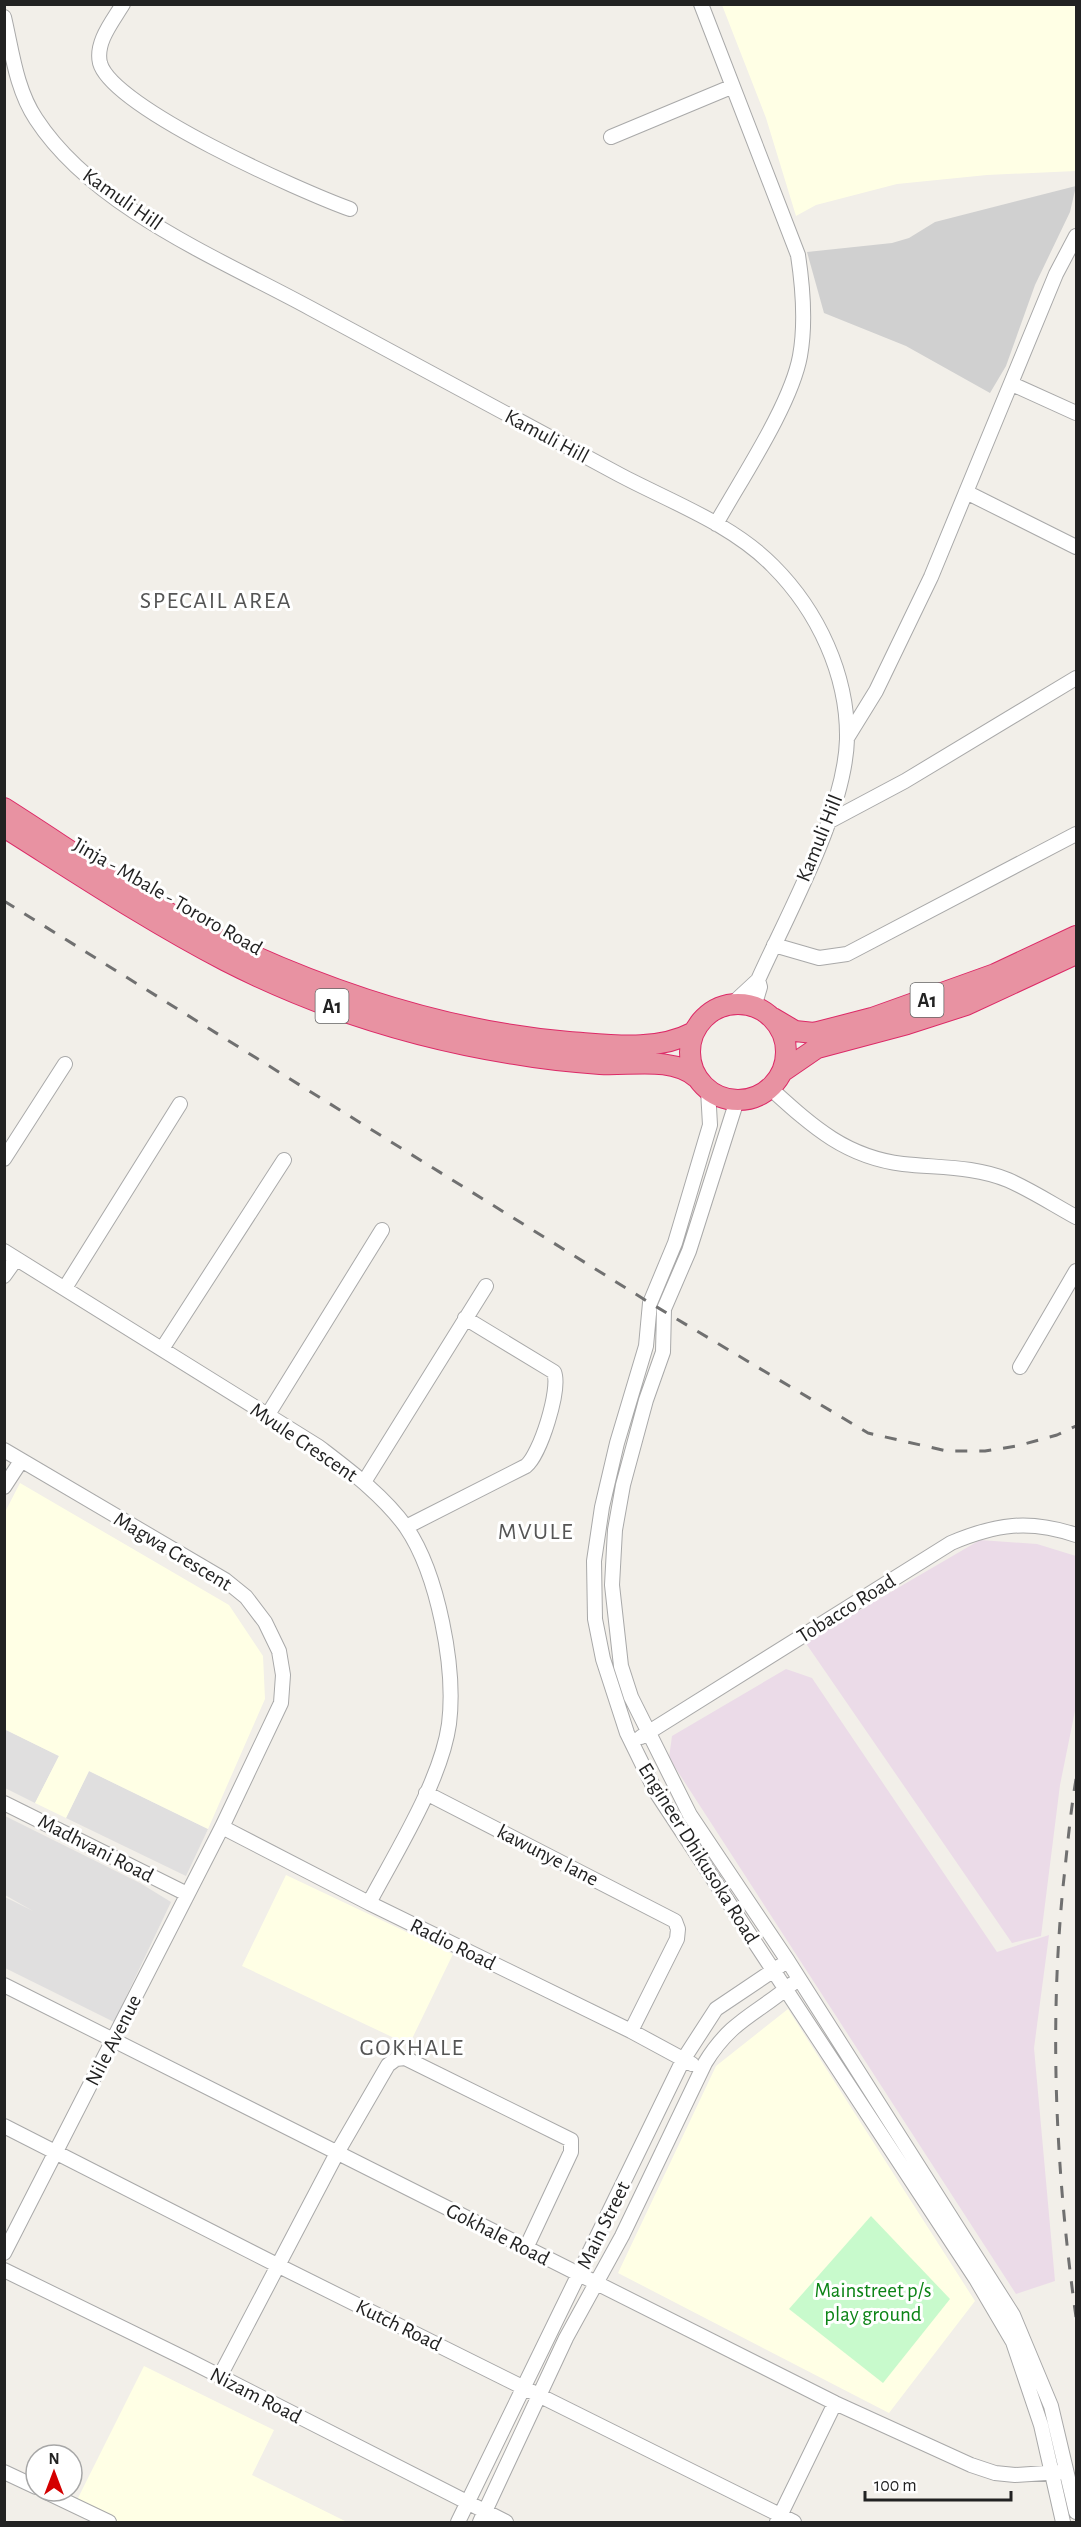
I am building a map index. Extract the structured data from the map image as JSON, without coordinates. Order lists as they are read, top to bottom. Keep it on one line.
{"streets":{"highway":["Jinja - Mbale - Tororo Road","A1"],"street":["Kamuli Hill","Mvule Crescent","Magwa Crescent","Tobacco Road","Madhvani Road","Engineer Dhikusoka Road","kawunye lane","Radio Road","Nile Avenue","Main Street","Gokhale Road","Kutch Road","Nizam Road"]},"crossings":[["Kamuli Hill","Jinja - Mbale - Tororo Road"],["Kamuli Hill","A1"],["Kamuli Hill","Engineer Dhikusoka Road"],["Jinja - Mbale - Tororo Road","A1"],["Jinja - Mbale - Tororo Road","Engineer Dhikusoka Road"],["A1","Engineer Dhikusoka Road"],["Mvule Crescent","kawunye lane"],["Mvule Crescent","Radio Road"],["Magwa Crescent","Radio Road"],["Magwa Crescent","Nile Avenue"],["Tobacco Road","Engineer Dhikusoka Road"],["Madhvani Road","Nile Avenue"],["Engineer Dhikusoka Road","Main Street"],["Engineer Dhikusoka Road","Gokhale Road"],["kawunye lane","Radio Road"],["Radio Road","Nile Avenue"],["Radio Road","Main Street"],["Nile Avenue","Gokhale Road"],["Nile Avenue","Kutch Road"],["Main Street","Gokhale Road"],["Main Street","Kutch Road"],["Main Street","Nizam Road"]],"districts":["SPECAIL AREA","MVULE","GOKHALE"],"parks":["Mainstreet p/s play ground"],"scale_bar":"100 m","north":"top"}
